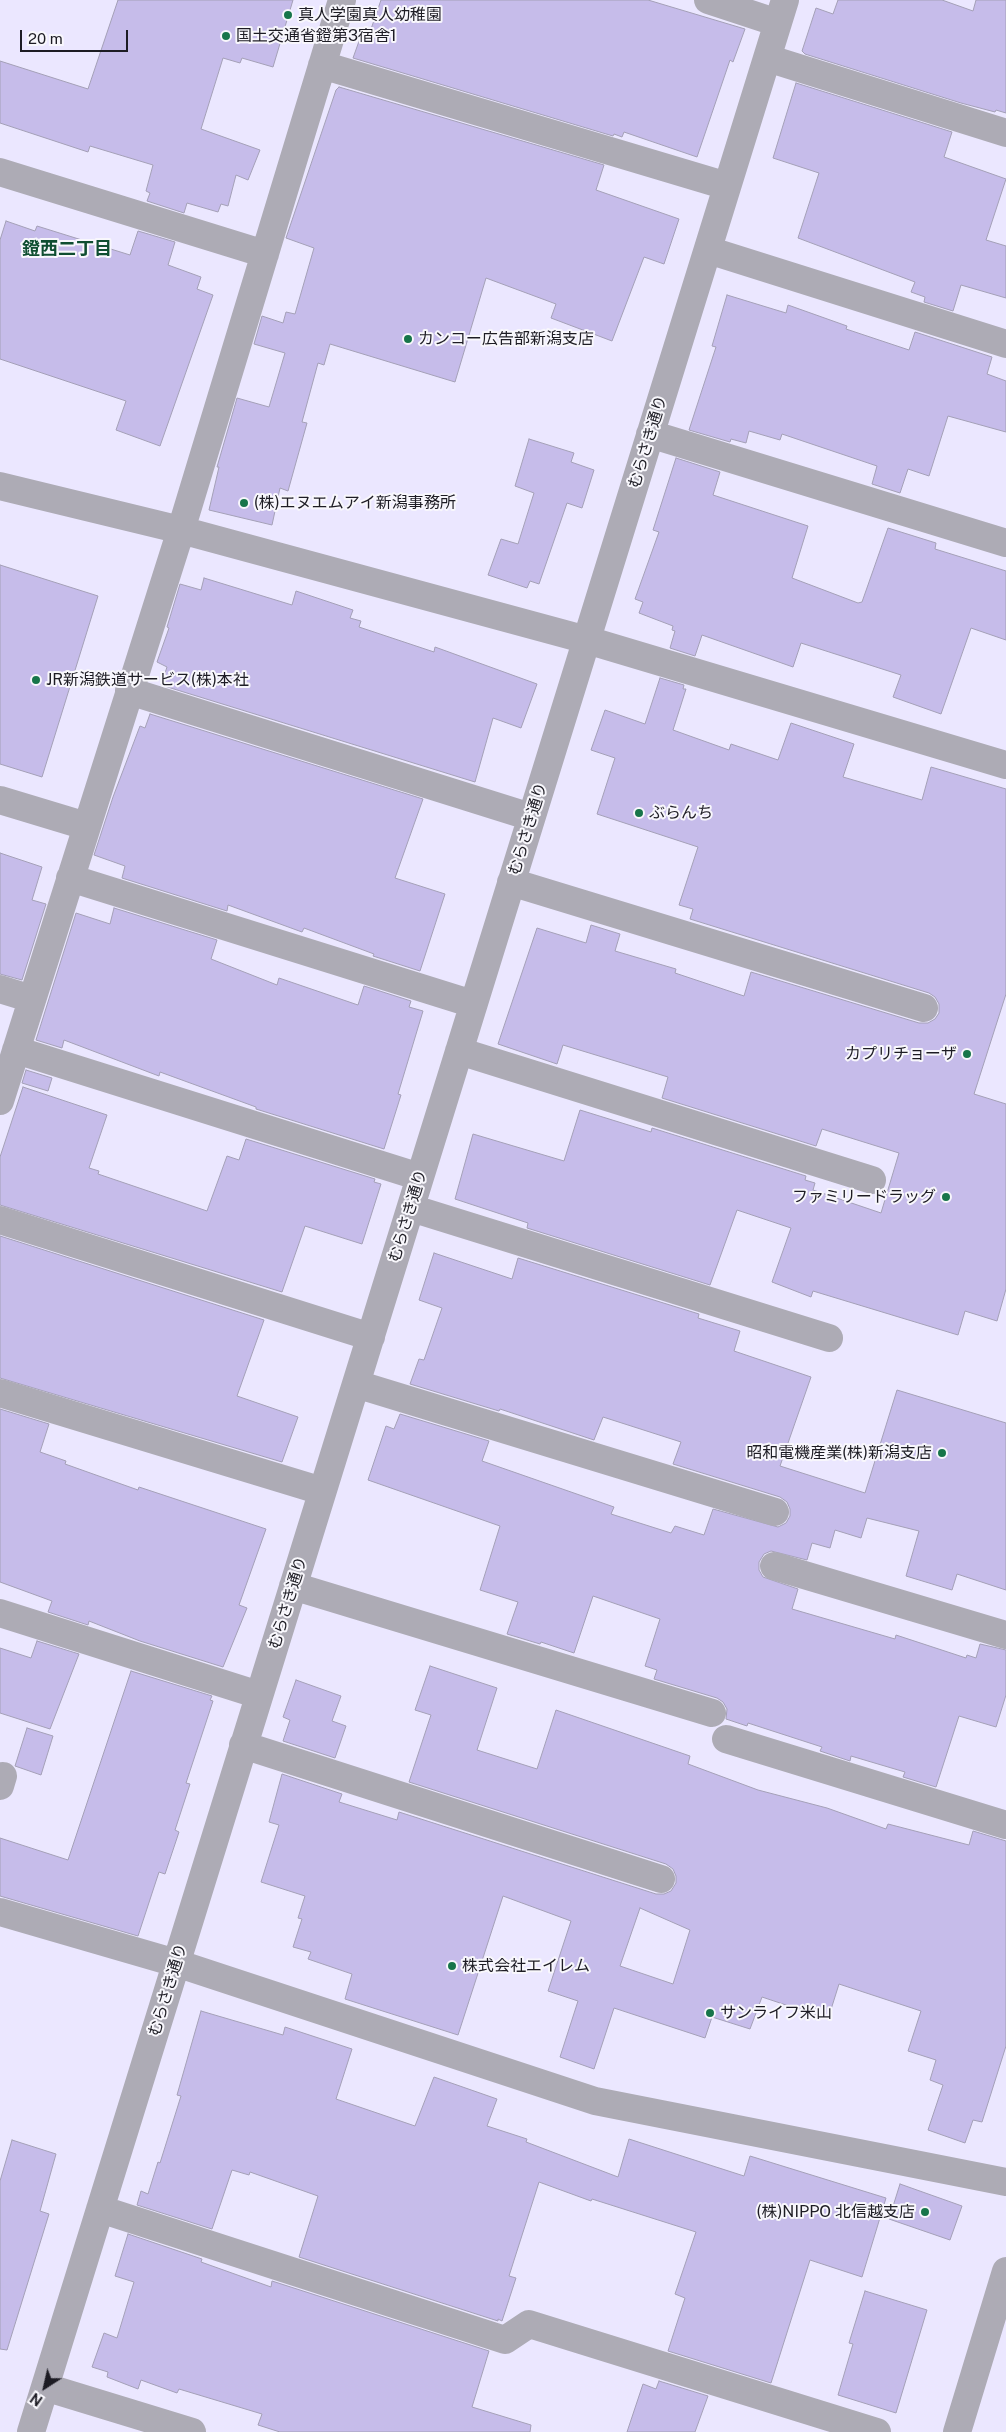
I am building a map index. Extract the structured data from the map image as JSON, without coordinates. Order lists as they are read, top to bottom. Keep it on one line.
{"streets":{"street":["むらさき通り"]},"districts":["鐙西二丁目"],"places":["真人学園真人幼稚園","国土交通省鐙第3宿舎1","カンコー広告部新潟支店","(株)エヌエムアイ新潟事務所","JR新潟鉄道サービス(株)本社","ぶらんち","カプリチョーザ","ファミリードラッグ","昭和電機産業(株)新潟支店","株式会社エイレム","サンライフ米山","(株)NIPPO 北信越支店"],"scale_bar":"20 m","north":"bottom left"}
